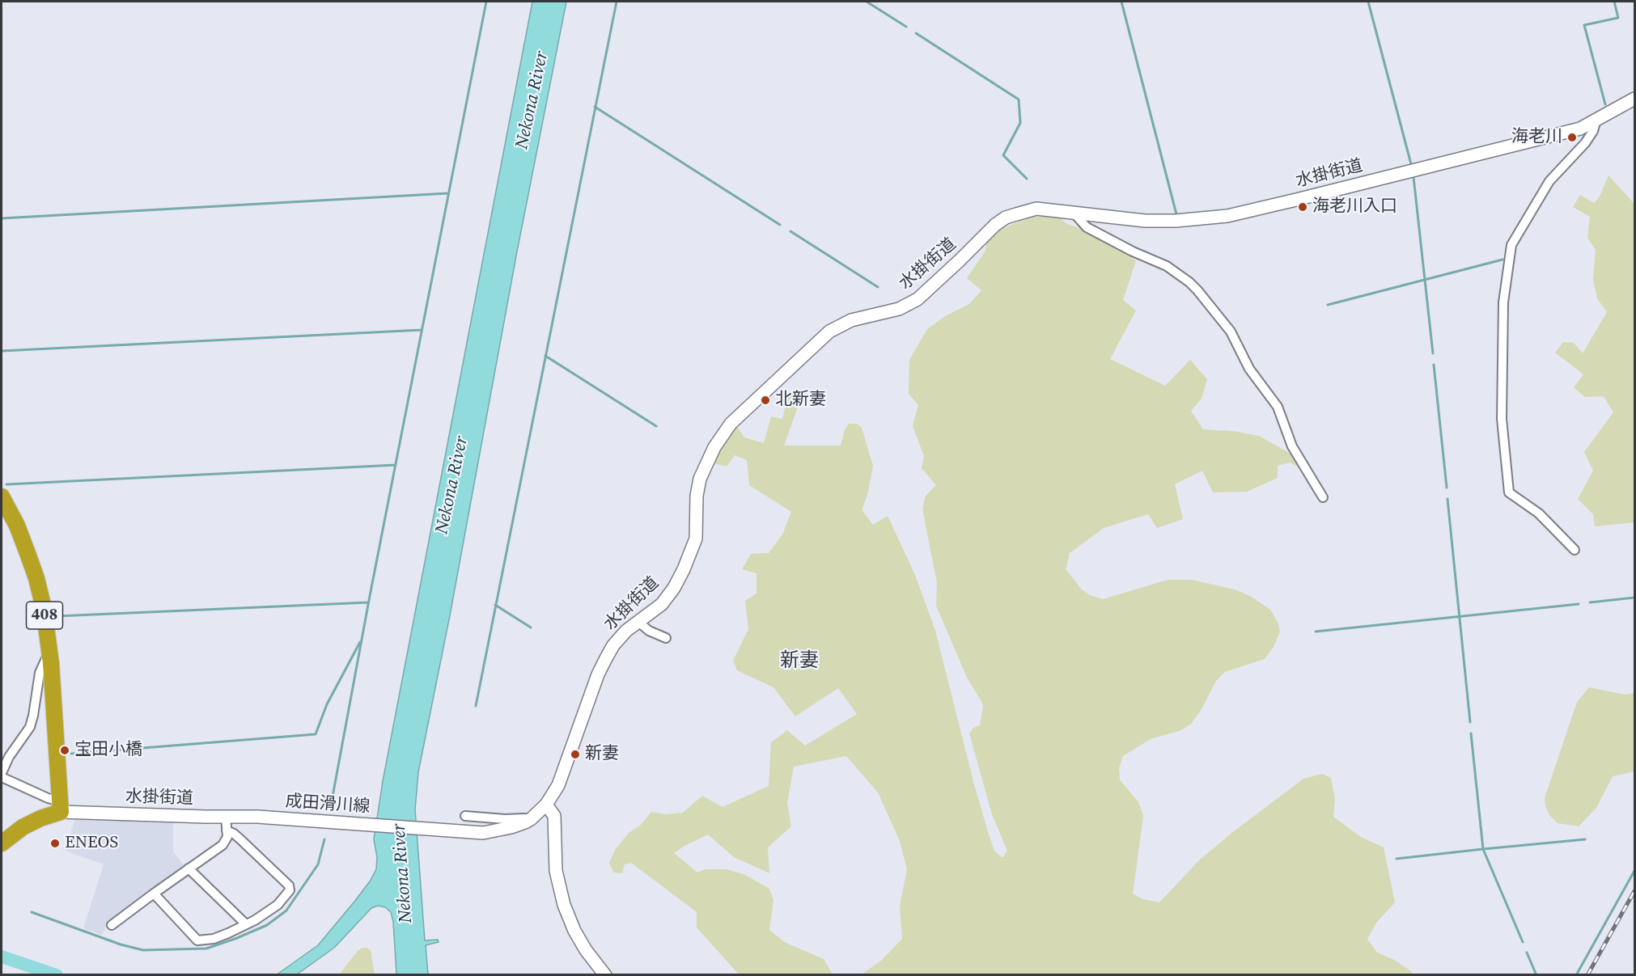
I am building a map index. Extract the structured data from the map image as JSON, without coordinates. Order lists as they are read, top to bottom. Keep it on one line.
{"streets":{"highway":["408"],"main road":["水掛街道","成田滑川線"]},"crossings":[["水掛街道","408"],["水掛街道","成田滑川線"]],"districts":["新妻"],"water":["Nekona River"],"places":["海老川","海老川入口","北新妻","宝田小橋","新妻","ENEOS"]}
